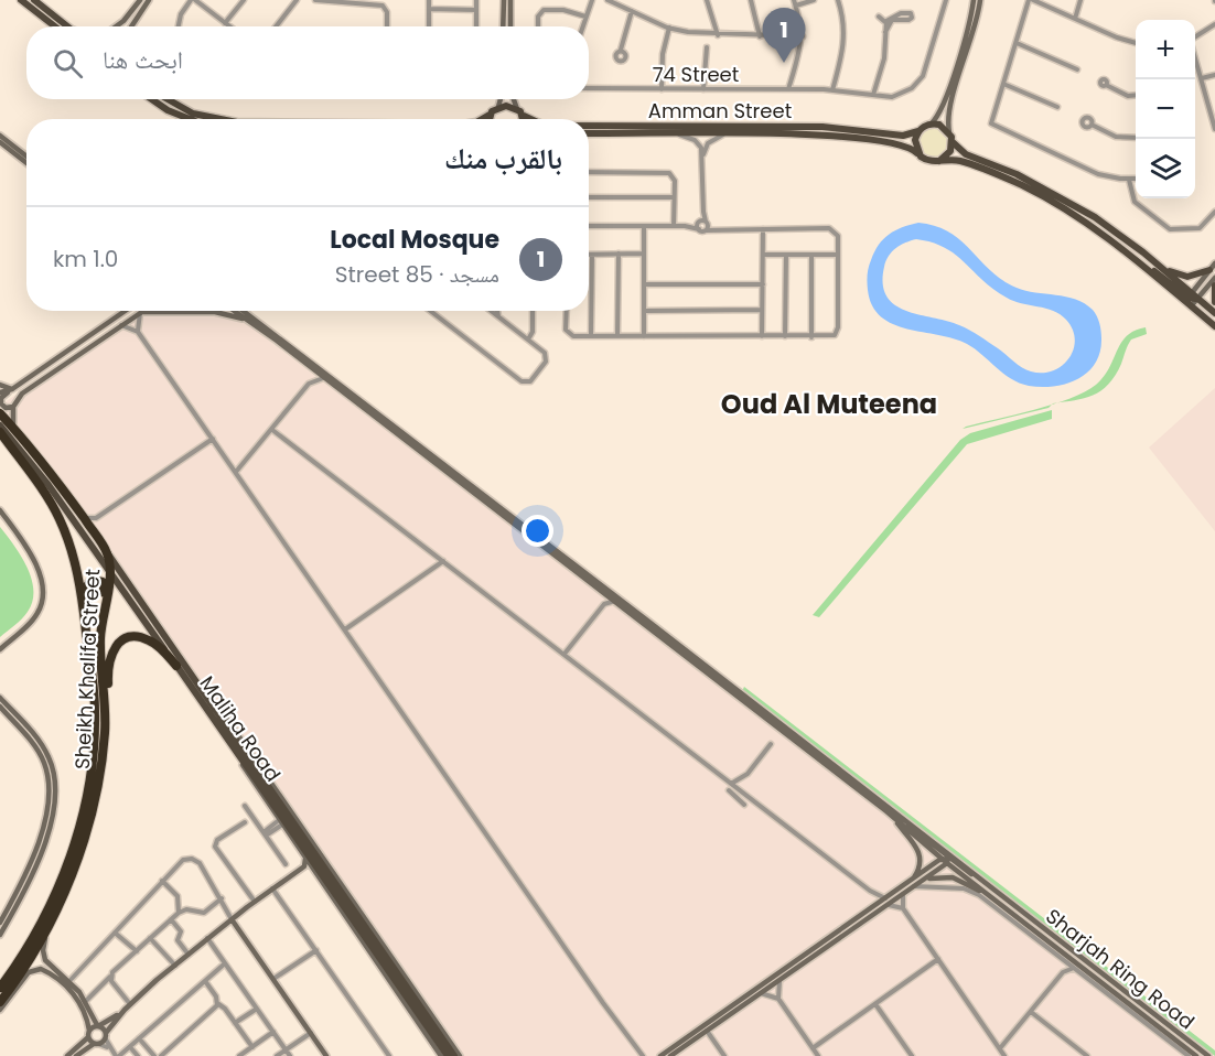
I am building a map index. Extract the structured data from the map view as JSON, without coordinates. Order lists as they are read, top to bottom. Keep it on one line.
{"streets":{"highway":["Sheikh Khalifa Street"],"main road":["Amman Street","Maliha Road"],"street":["74 Street","Sharjah Ring Road"]},"crossings":[["Sheikh Khalifa Street","Maliha Road"]],"districts":["Oud Al Muteena"],"page":{"pins":"1","map_buttons":["+","−"],"search":"ابحث هنا","heading":"بالقرب منك","list":[{"mark":"1","name":"Local Mosque","note":"مسجد · 85 Street","value":"1.0 km"}]}}
